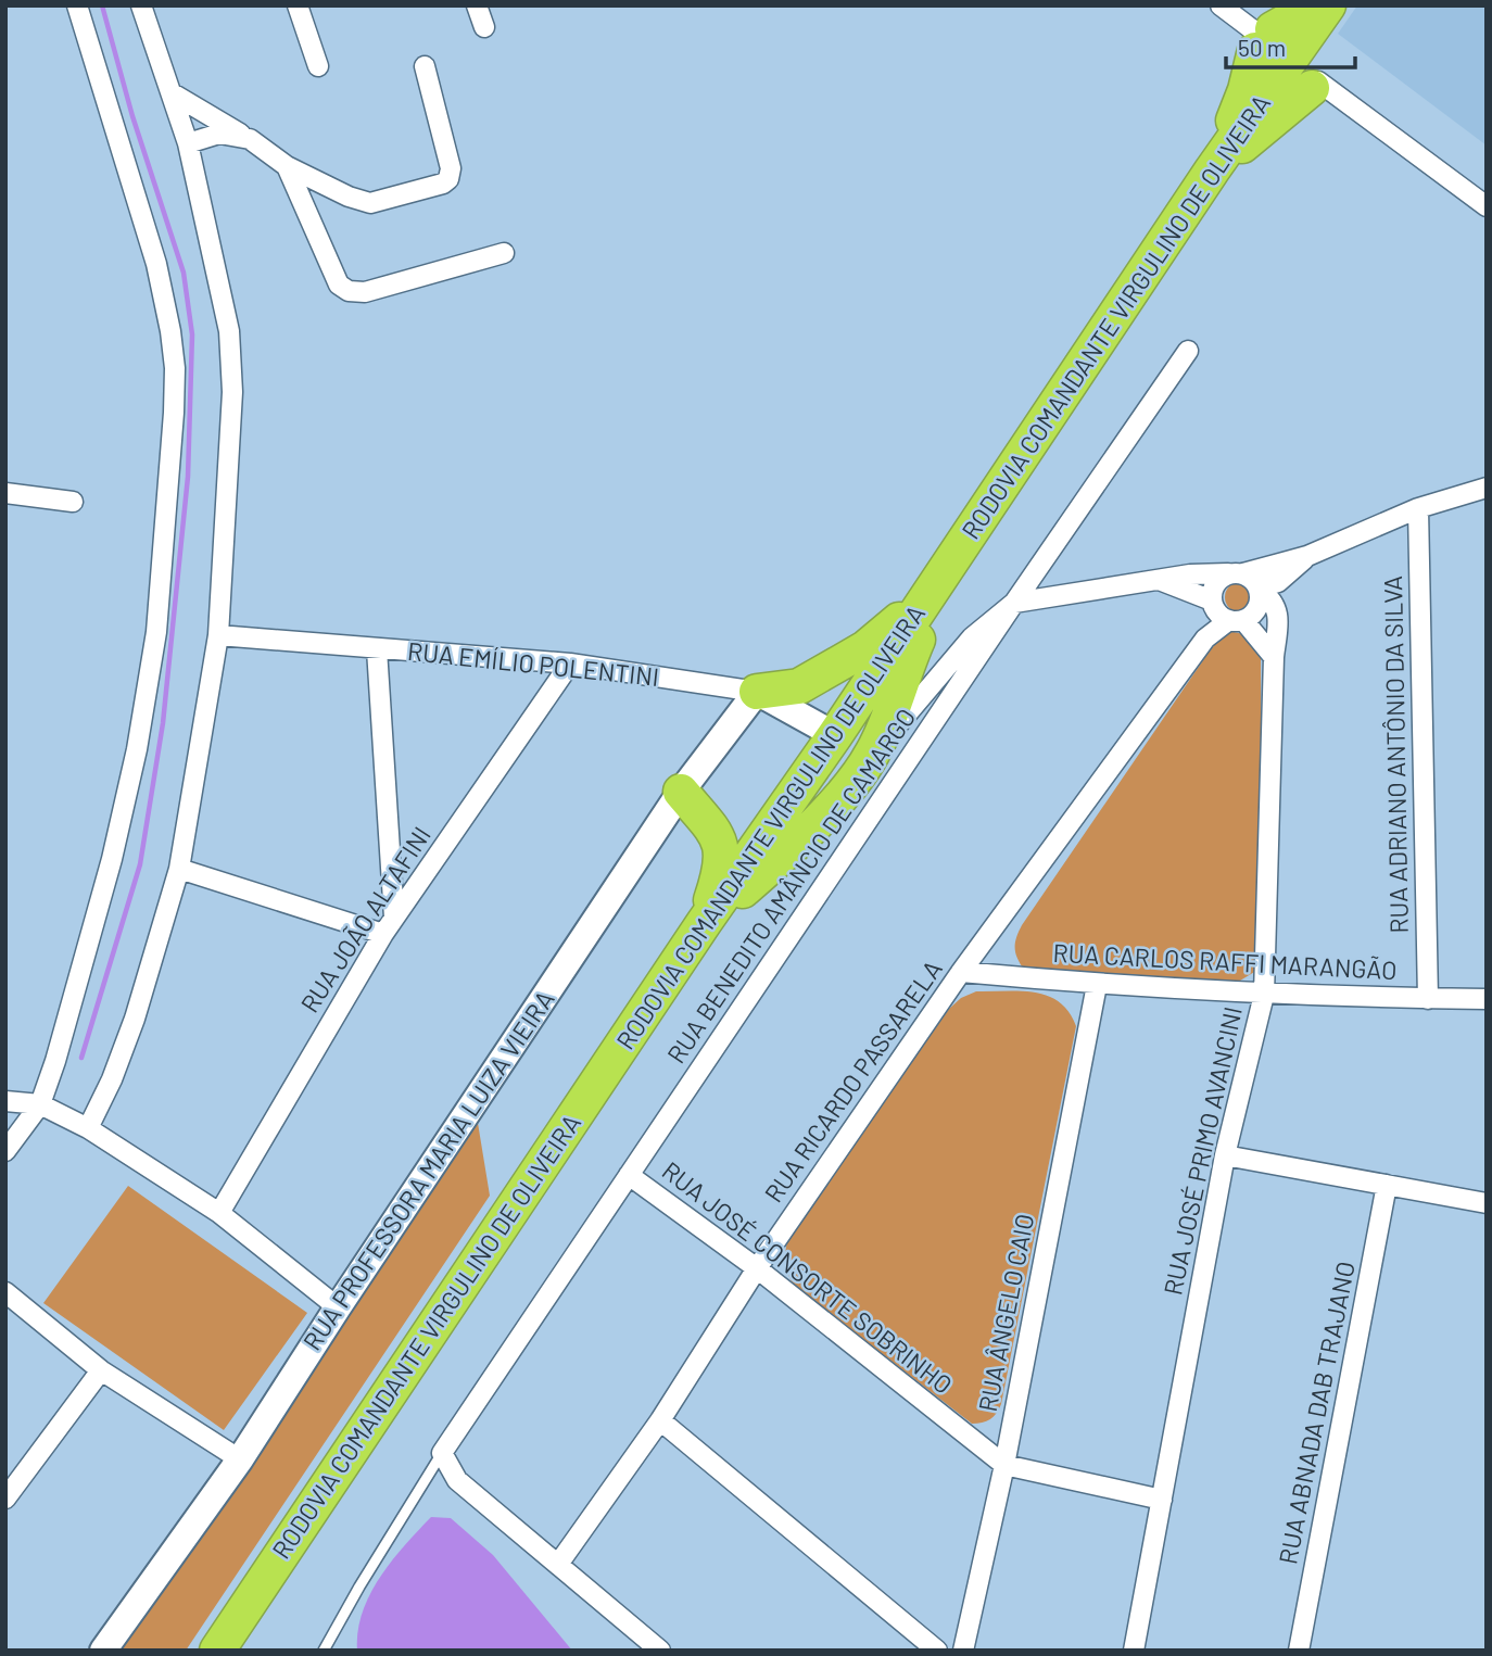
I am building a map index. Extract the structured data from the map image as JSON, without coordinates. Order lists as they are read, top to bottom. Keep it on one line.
{"streets":{"highway":["RODOVIA COMANDANTE VIRGULINO DE OLIVEIRA"],"street":["RUA EMÍLIO POLENTINI","RUA ADRIANO ANTÔNIO DA SILVA","RUA BENEDITO AMÂNCIO DE CAMARGO","RUA JOÃO ALTAFINI","RUA CARLOS RAFFI MARANGÃO","RUA RICARDO PASSARELA","RUA JOSÉ PRIMO AVANCINI","RUA PROFESSORA MARIA LUIZA VIEIRA","RUA JOSÉ CONSORTE SOBRINHO","RUA ÂNGELO CAIO","RUA ABNADA DAB TRAJANO"]},"crossings":[["RODOVIA COMANDANTE VIRGULINO DE OLIVEIRA","RUA EMÍLIO POLENTINI"],["RUA EMÍLIO POLENTINI","RUA JOÃO ALTAFINI"],["RUA EMÍLIO POLENTINI","RUA PROFESSORA MARIA LUIZA VIEIRA"],["RUA ADRIANO ANTÔNIO DA SILVA","RUA CARLOS RAFFI MARANGÃO"],["RUA BENEDITO AMÂNCIO DE CAMARGO","RUA JOSÉ CONSORTE SOBRINHO"],["RUA CARLOS RAFFI MARANGÃO","RUA RICARDO PASSARELA"],["RUA CARLOS RAFFI MARANGÃO","RUA JOSÉ PRIMO AVANCINI"],["RUA CARLOS RAFFI MARANGÃO","RUA ÂNGELO CAIO"],["RUA RICARDO PASSARELA","RUA JOSÉ PRIMO AVANCINI"],["RUA RICARDO PASSARELA","RUA JOSÉ CONSORTE SOBRINHO"],["RUA JOSÉ PRIMO AVANCINI","RUA JOSÉ CONSORTE SOBRINHO"],["RUA JOSÉ CONSORTE SOBRINHO","RUA ÂNGELO CAIO"]],"scale_bar":"50 m"}
